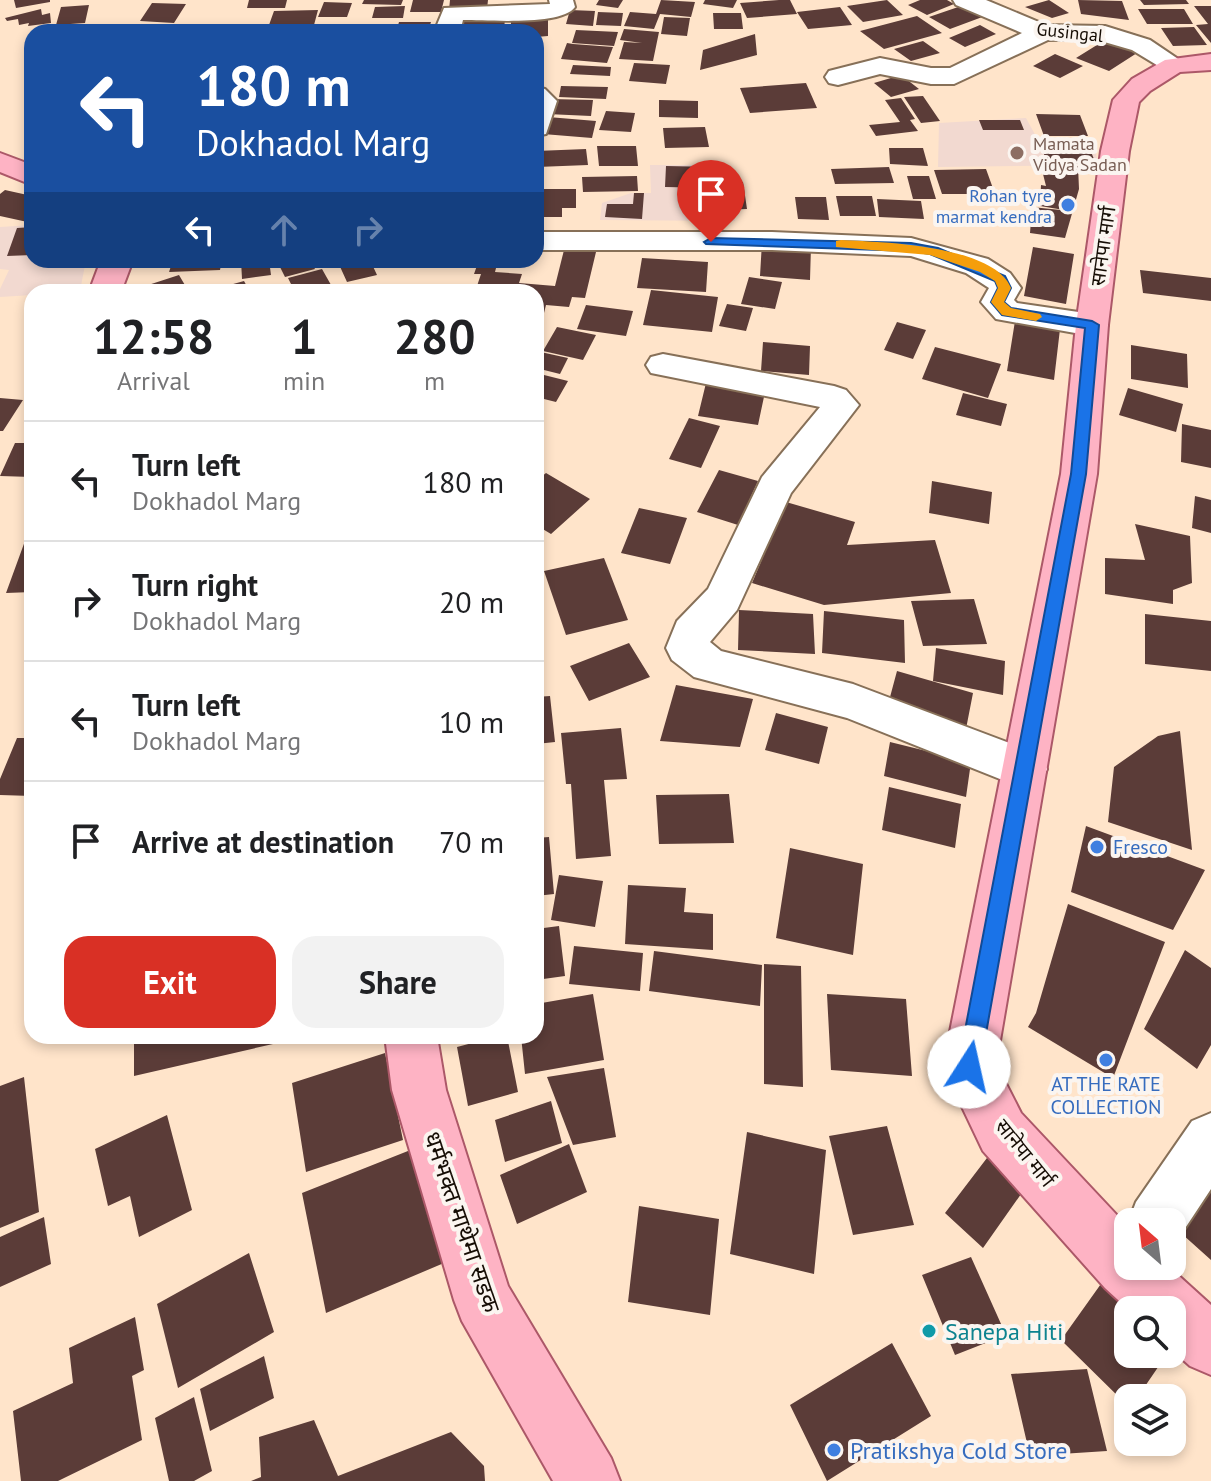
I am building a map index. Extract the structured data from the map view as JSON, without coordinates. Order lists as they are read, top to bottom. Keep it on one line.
{"streets":{"main road":["सानेपा मार्ग","धर्मभक्त माथेमा सडक"],"street":["Gusingal"]},"crossings":[["Gusingal","सानेपा मार्ग"]],"places":["Mamata Vidya Sadan","Rohan tyre marmat kendra","Fresco","AT THE RATE COLLECTION","Sanepa Hiti","Pratikshya Cold Store"],"north":"top left","page":{"turn":["180 m","Dokhadol Marg"],"eta":["12:58","Arrival","1","min","280","m"],"list":[{"name":"Turn left","note":"Dokhadol Marg","value":"180 m"},{"name":"Turn right","note":"Dokhadol Marg","value":"20 m"},{"name":"Turn left","note":"Dokhadol Marg","value":"10 m"},{"name":"Arrive at destination","value":"70 m"}],"buttons":["Exit","Share"]}}
